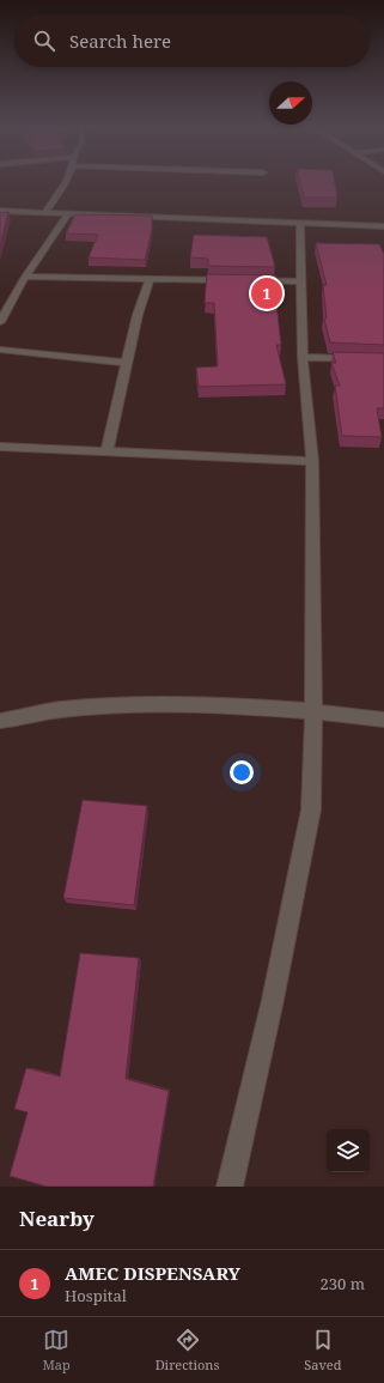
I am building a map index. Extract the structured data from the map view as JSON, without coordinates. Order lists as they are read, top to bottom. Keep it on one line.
{"north":"right","page":{"search":"Search here","pins":"1","heading":"Nearby","list":[{"mark":"1","name":"AMEC DISPENSARY","note":"Hospital","value":"230 m"}],"nav":["Map","Directions","Saved"]}}
